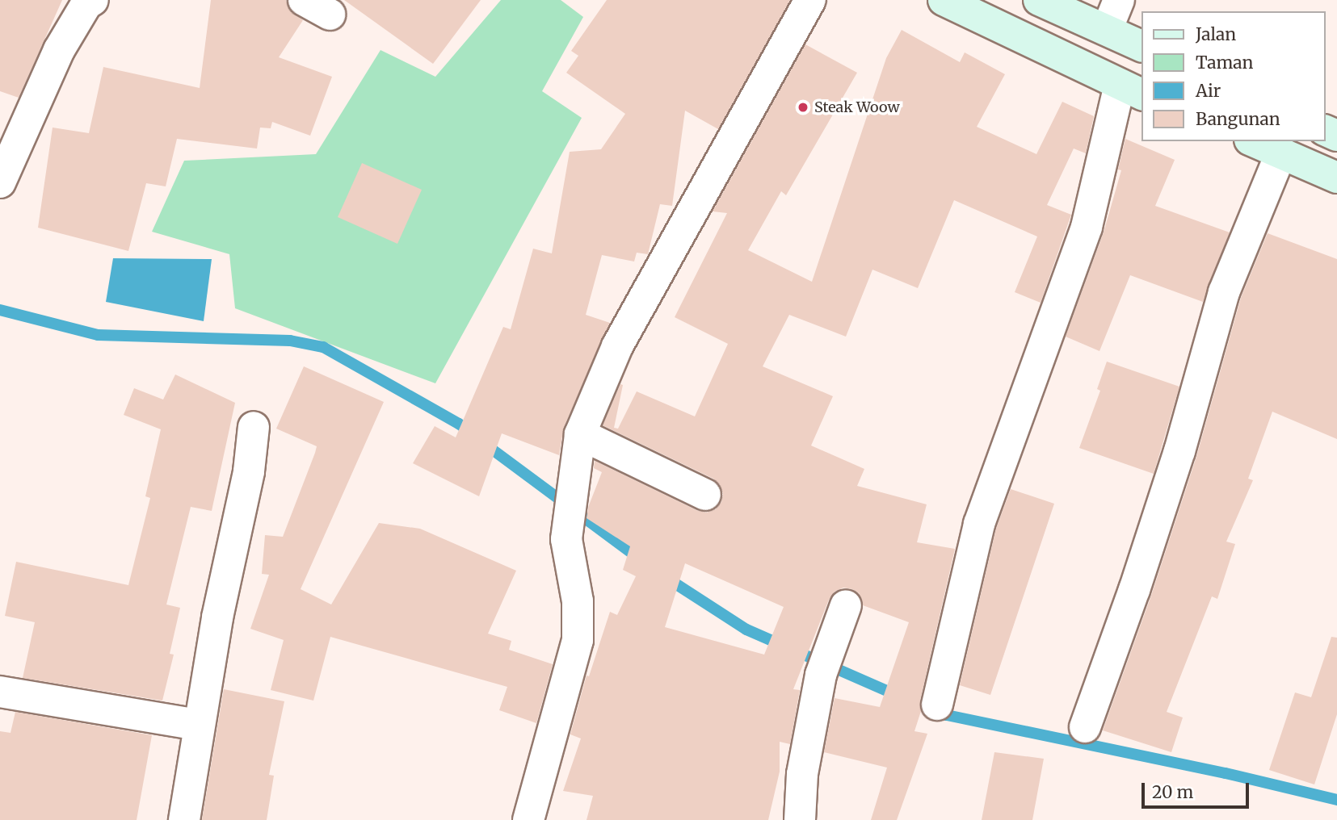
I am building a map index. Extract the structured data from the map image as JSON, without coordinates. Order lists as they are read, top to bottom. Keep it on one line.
{"places":["Steak Woow"],"legend":["Jalan","Taman","Air","Bangunan"],"scale_bar":"20 m"}
